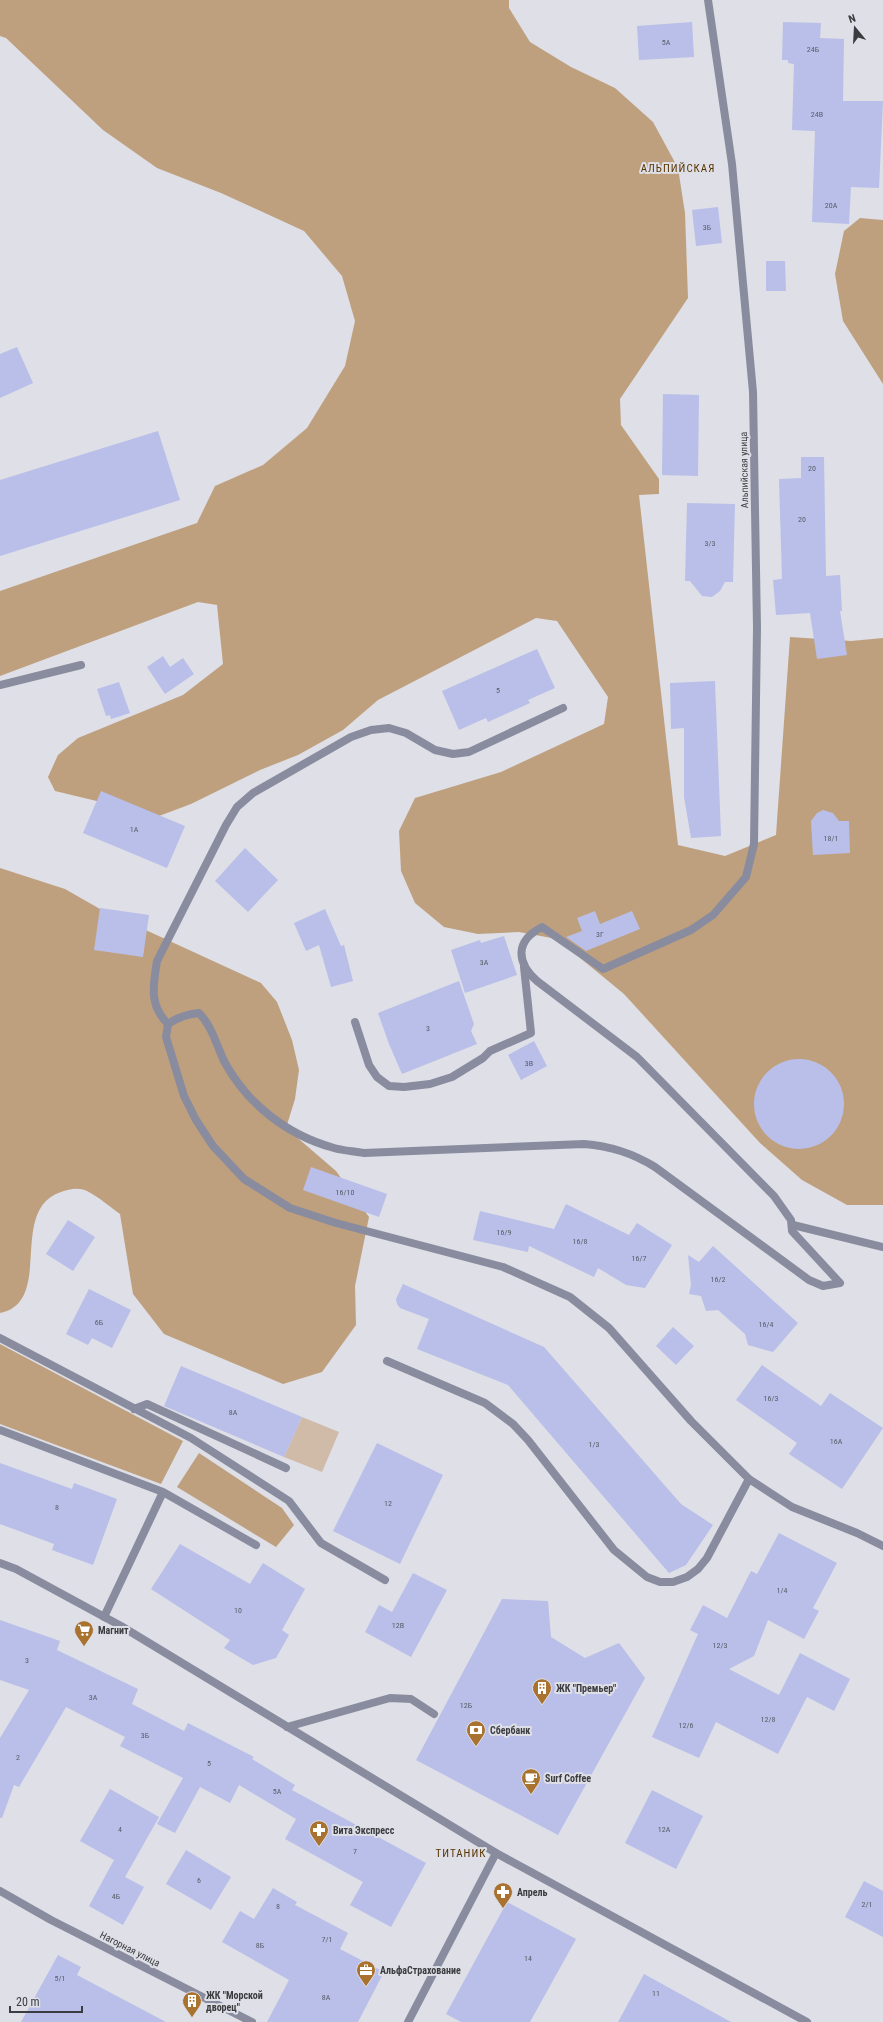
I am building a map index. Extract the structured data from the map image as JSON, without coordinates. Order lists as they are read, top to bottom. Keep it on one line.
{"streets":{"street":["Альпийская улица","Нагорная улица"]},"districts":["АЛЬПИЙСКАЯ","ТИТАНИК"],"places":{"supermarket":["Магнит"],"building":["ЖК \"Премьер\"","ЖК \"Морской дворец\""],"bank":["Сбербанк"],"cafe":["Surf Coffee"],"pharmacy":["Вита Экспресс","Апрель"],"office":["АльфаСтрахование"]},"house_numbers":["5А","24Б","24В","20А","3Б","20","20","3/3","5","1А","18/1","3Г","3А","3","3В","16/10","16/9","16/8","16/7","16/2","6Б","16/4","16/3","8А","16А","1/3","12","8","1/4","10","12В","12/3","3","3А","12Б","12/8","12/6","3Б","2","5","5А","4","12А","7","6","4Б","2/1","8","7/1","8Б","14","5/1","11","8А"],"scale_bar":"20 m","north":"top"}
